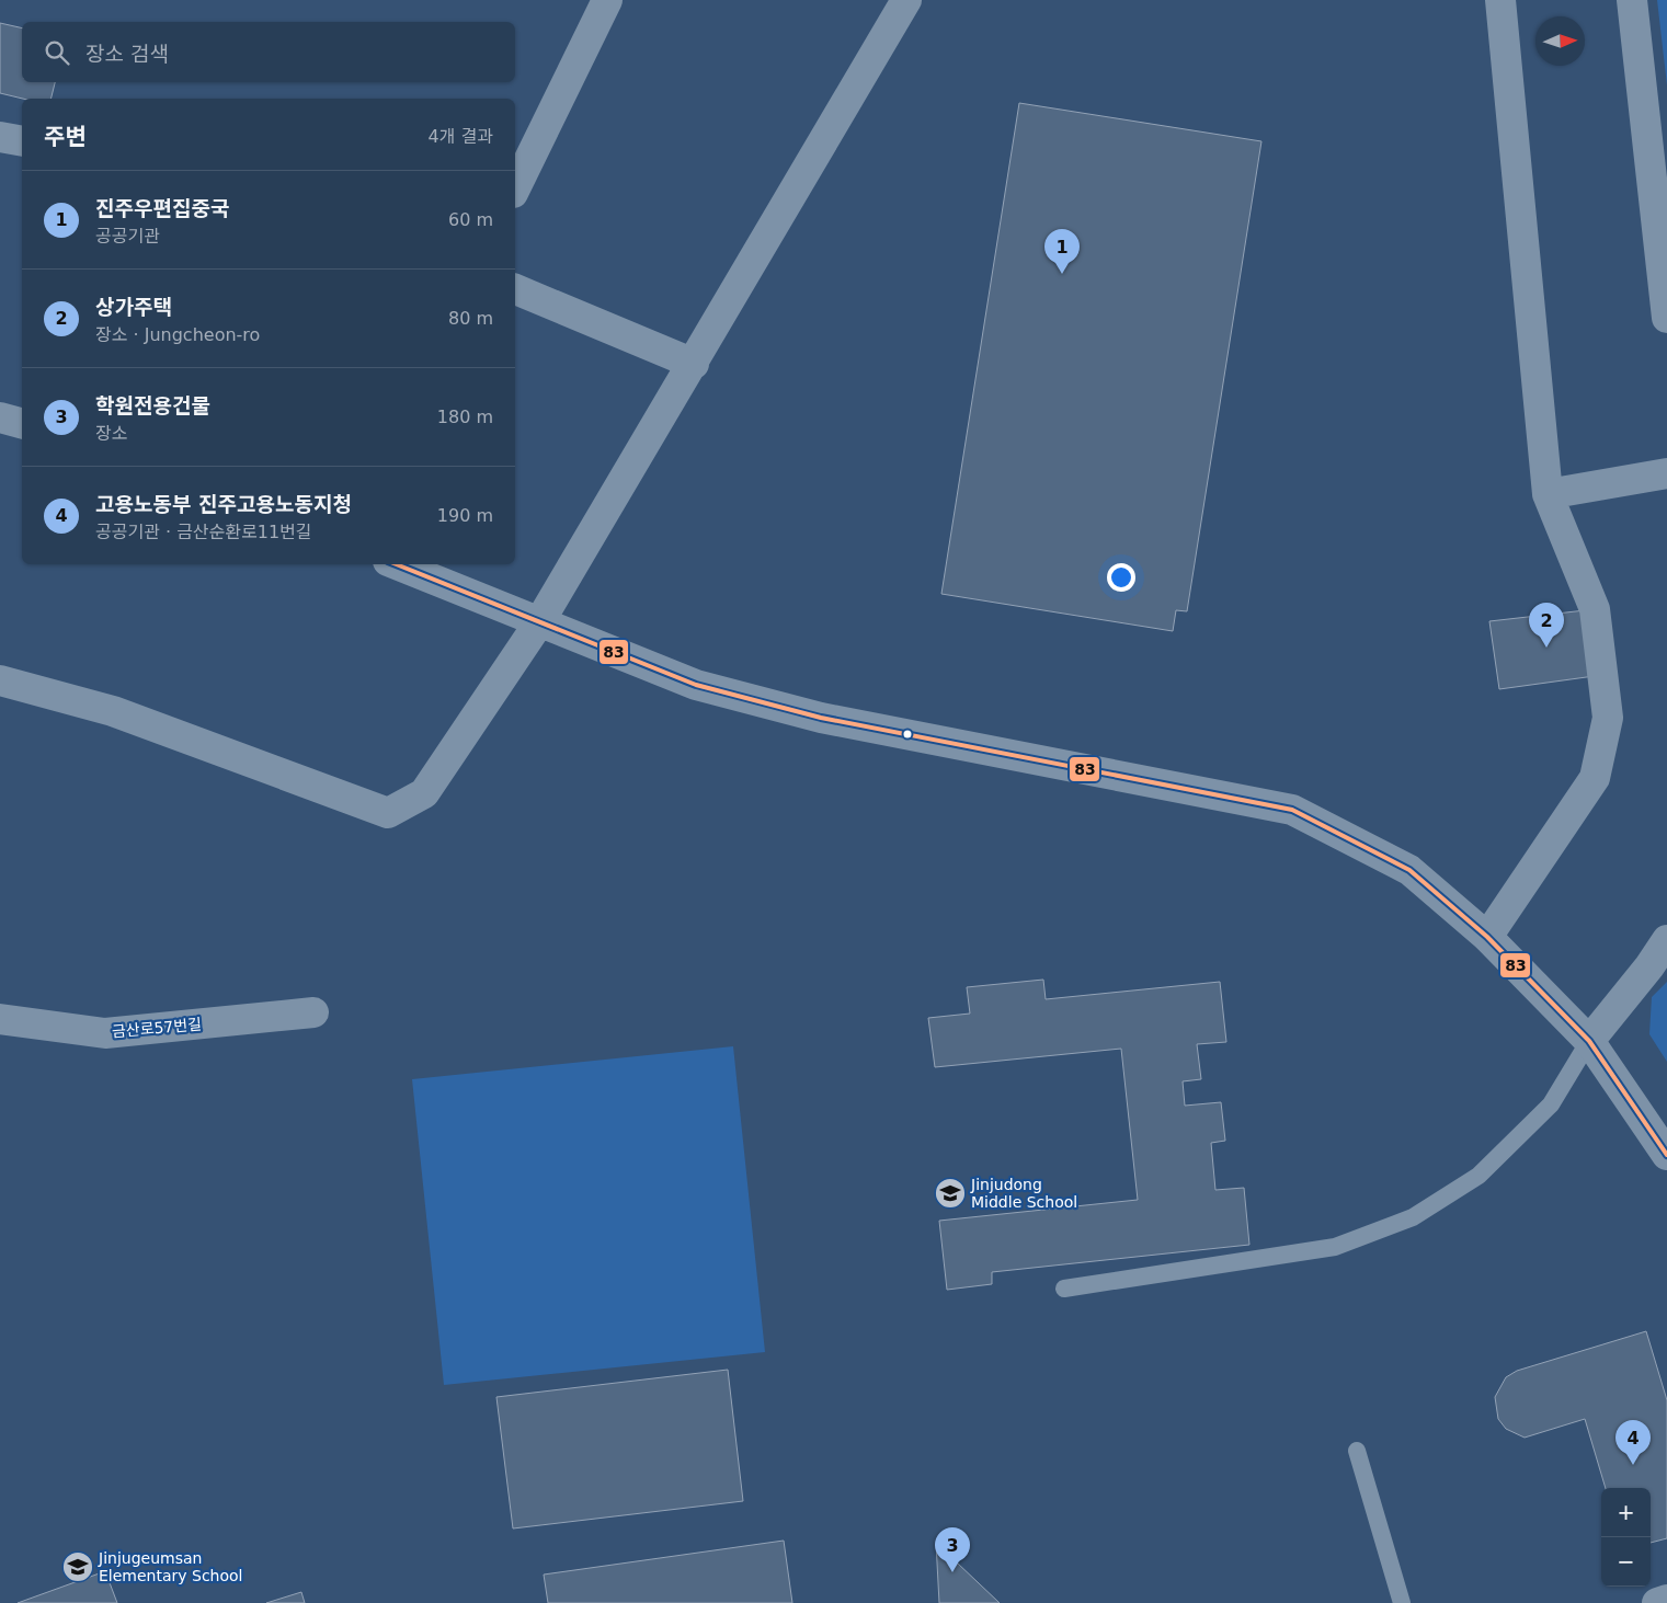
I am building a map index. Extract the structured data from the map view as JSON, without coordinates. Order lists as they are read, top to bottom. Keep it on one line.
{"streets":{"street":["금산로57번길"]},"places":{"school or university":["Jinjudong Middle School","Jinjugeumsan Elementary School"]},"lines":["transit line 83"],"north":"right","page":{"search":"장소 검색","heading":["주변","4개 결과"],"list":[{"mark":"1","name":"진주우편집중국","note":"공공기관","value":"60 m"},{"mark":"2","name":"상가주택","note":"장소 · Jungcheon-ro","value":"80 m"},{"mark":"3","name":"학원전용건물","note":"장소","value":"180 m"},{"mark":"4","name":"고용노동부 진주고용노동지청","note":"공공기관 · 금산순환로11번길","value":"190 m"}],"pins":["1","2","4","3"],"map_buttons":["+","−"]}}
